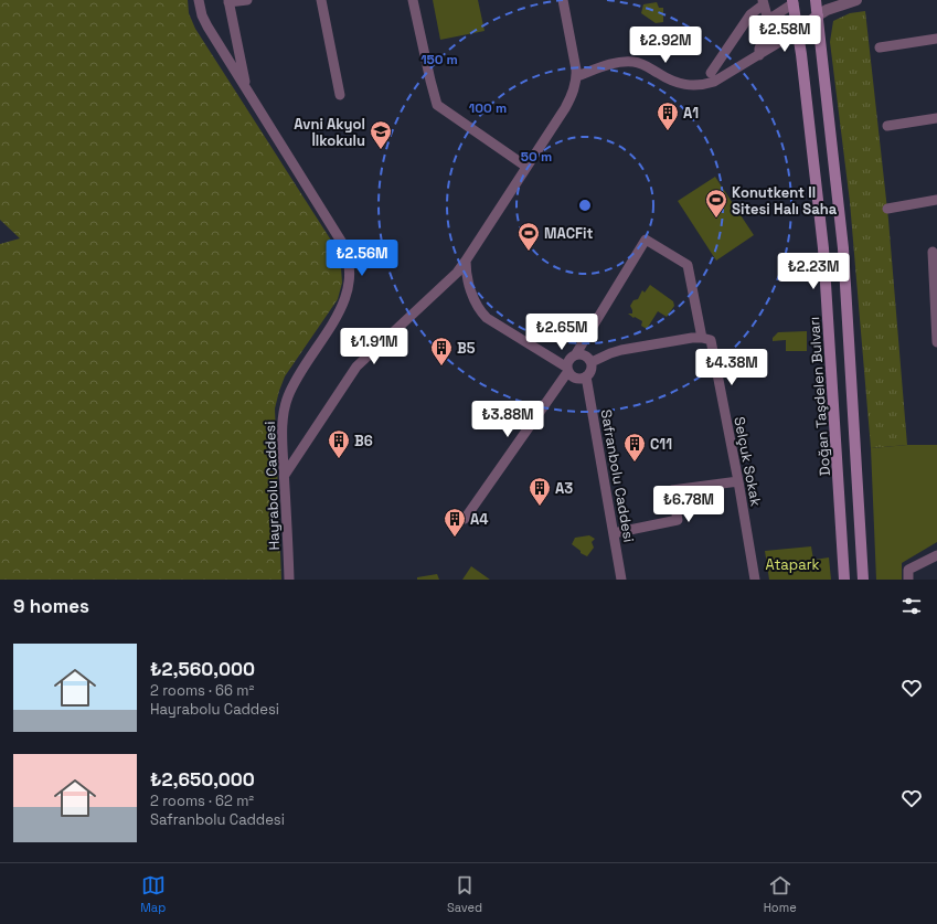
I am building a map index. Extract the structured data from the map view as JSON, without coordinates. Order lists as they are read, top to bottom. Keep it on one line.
{"streets":{"main road":["Doğan Taşdelen Bulvarı"],"street":["Selçuk Sokak","Safranbolu Caddesi","Hayrabolu Caddesi"]},"parks":["Atapark"],"places":{"building":["A1","B5","B6","C11","A3","A4"],"school or university":["Avni Akyol İlkokulu"],"sports":["Konutkent II Sitesi Halı Saha","MACFit"]},"page":{"price":["₺2.58M","₺2.92M","₺2.56M","₺2.23M","₺2.65M","₺1.91M","₺4.38M","₺3.88M","₺6.78M"],"heading":"9 homes","list":[{"name":"₺2,560,000","note":"2 rooms · 66 m² · Hayrabolu Caddesi"},{"name":"₺2,650,000","note":"2 rooms · 62 m² · Safranbolu Caddesi"}],"tabs":["Map","Saved","Home"]},"rings":["150 m","100 m","50 m"]}
